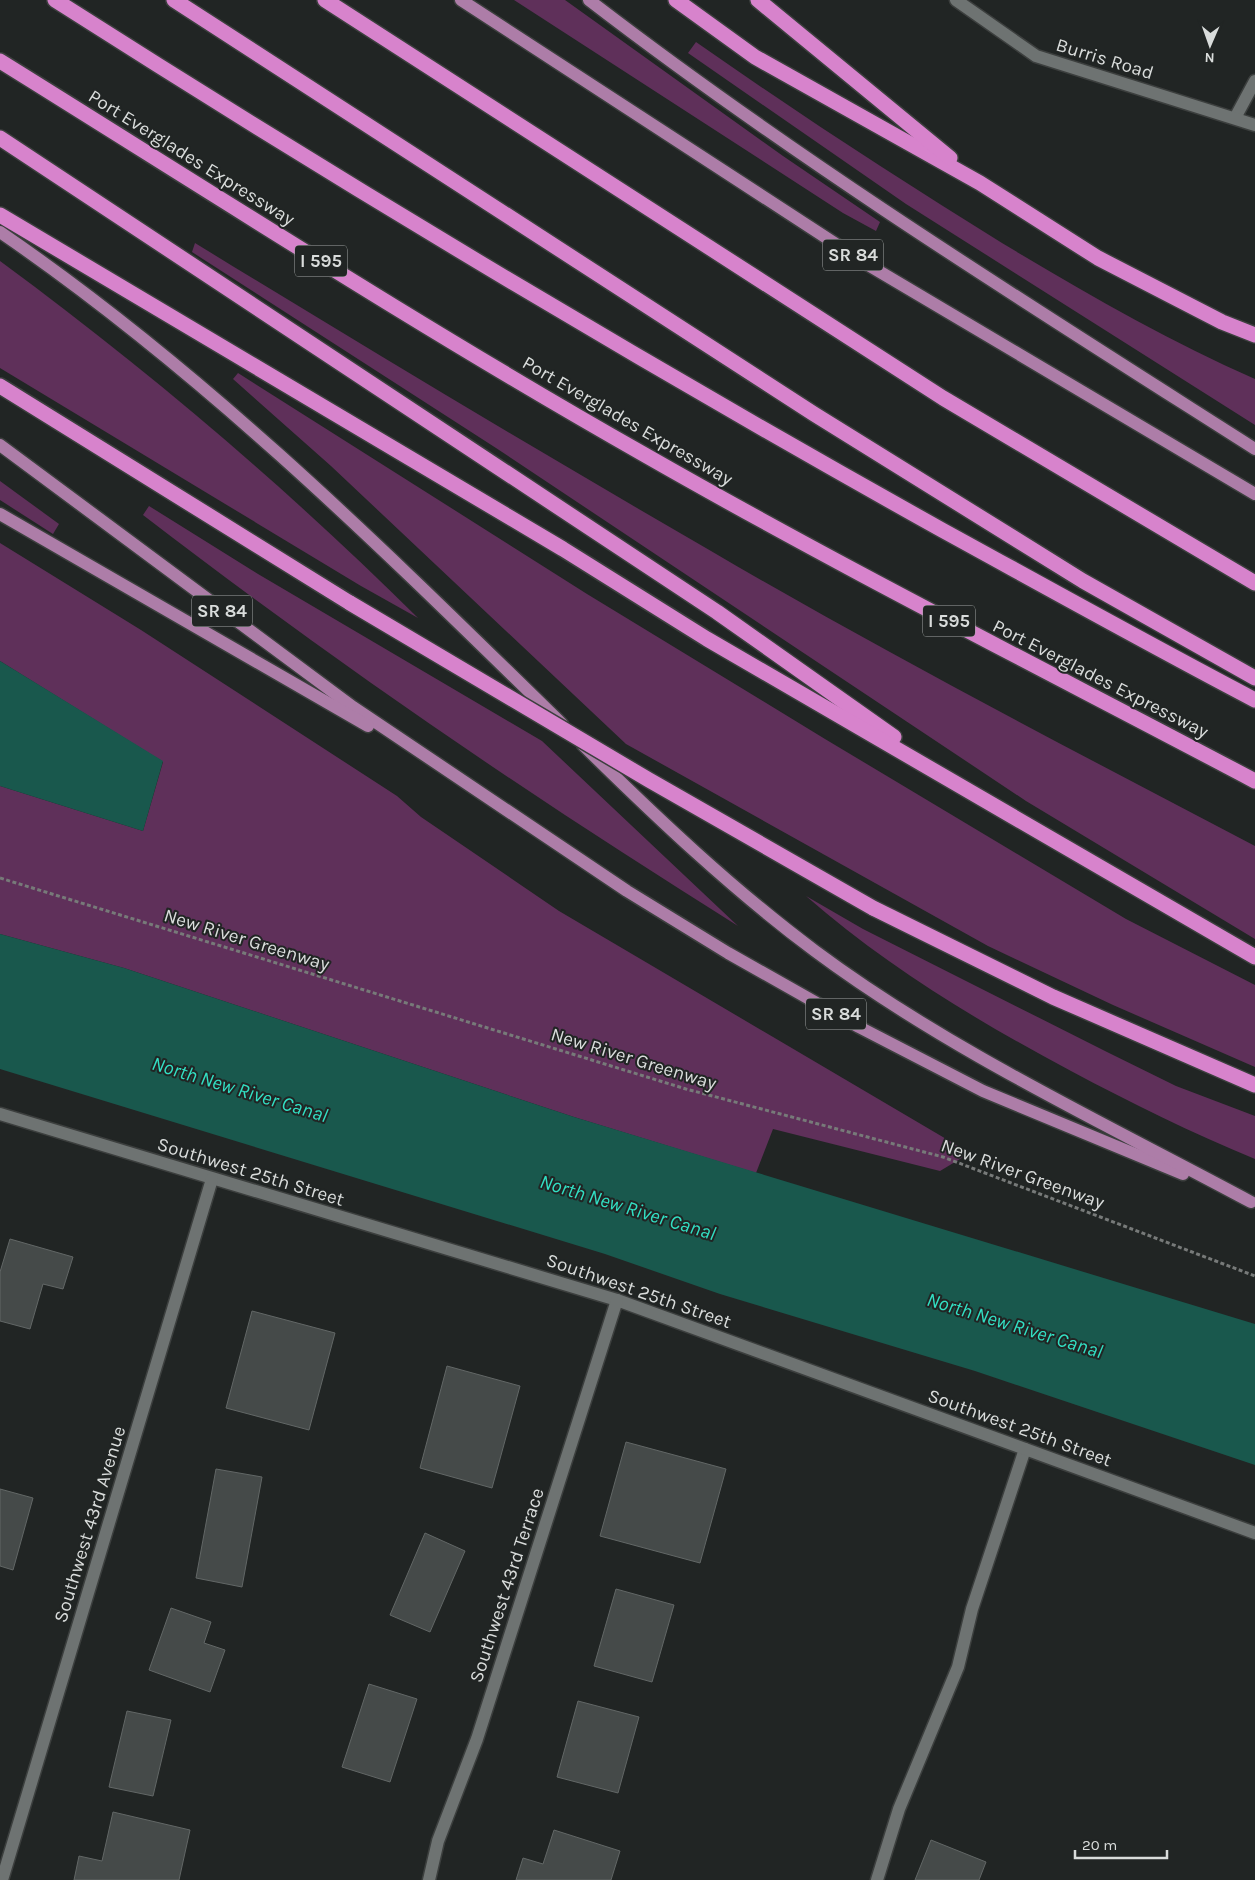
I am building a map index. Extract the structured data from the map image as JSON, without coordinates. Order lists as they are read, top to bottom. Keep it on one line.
{"streets":{"highway":["Port Everglades Expressway","I 595"],"main road":["SR 84"],"street":["Burris Road","Southwest 25th Street","Southwest 43rd Avenue","Southwest 43rd Terrace"],"path":["New River Greenway"]},"crossings":[["Southwest 25th Street","Southwest 43rd Avenue"],["Southwest 25th Street","Southwest 43rd Terrace"]],"water":["North New River Canal"],"scale_bar":"20 m","north":"bottom"}
